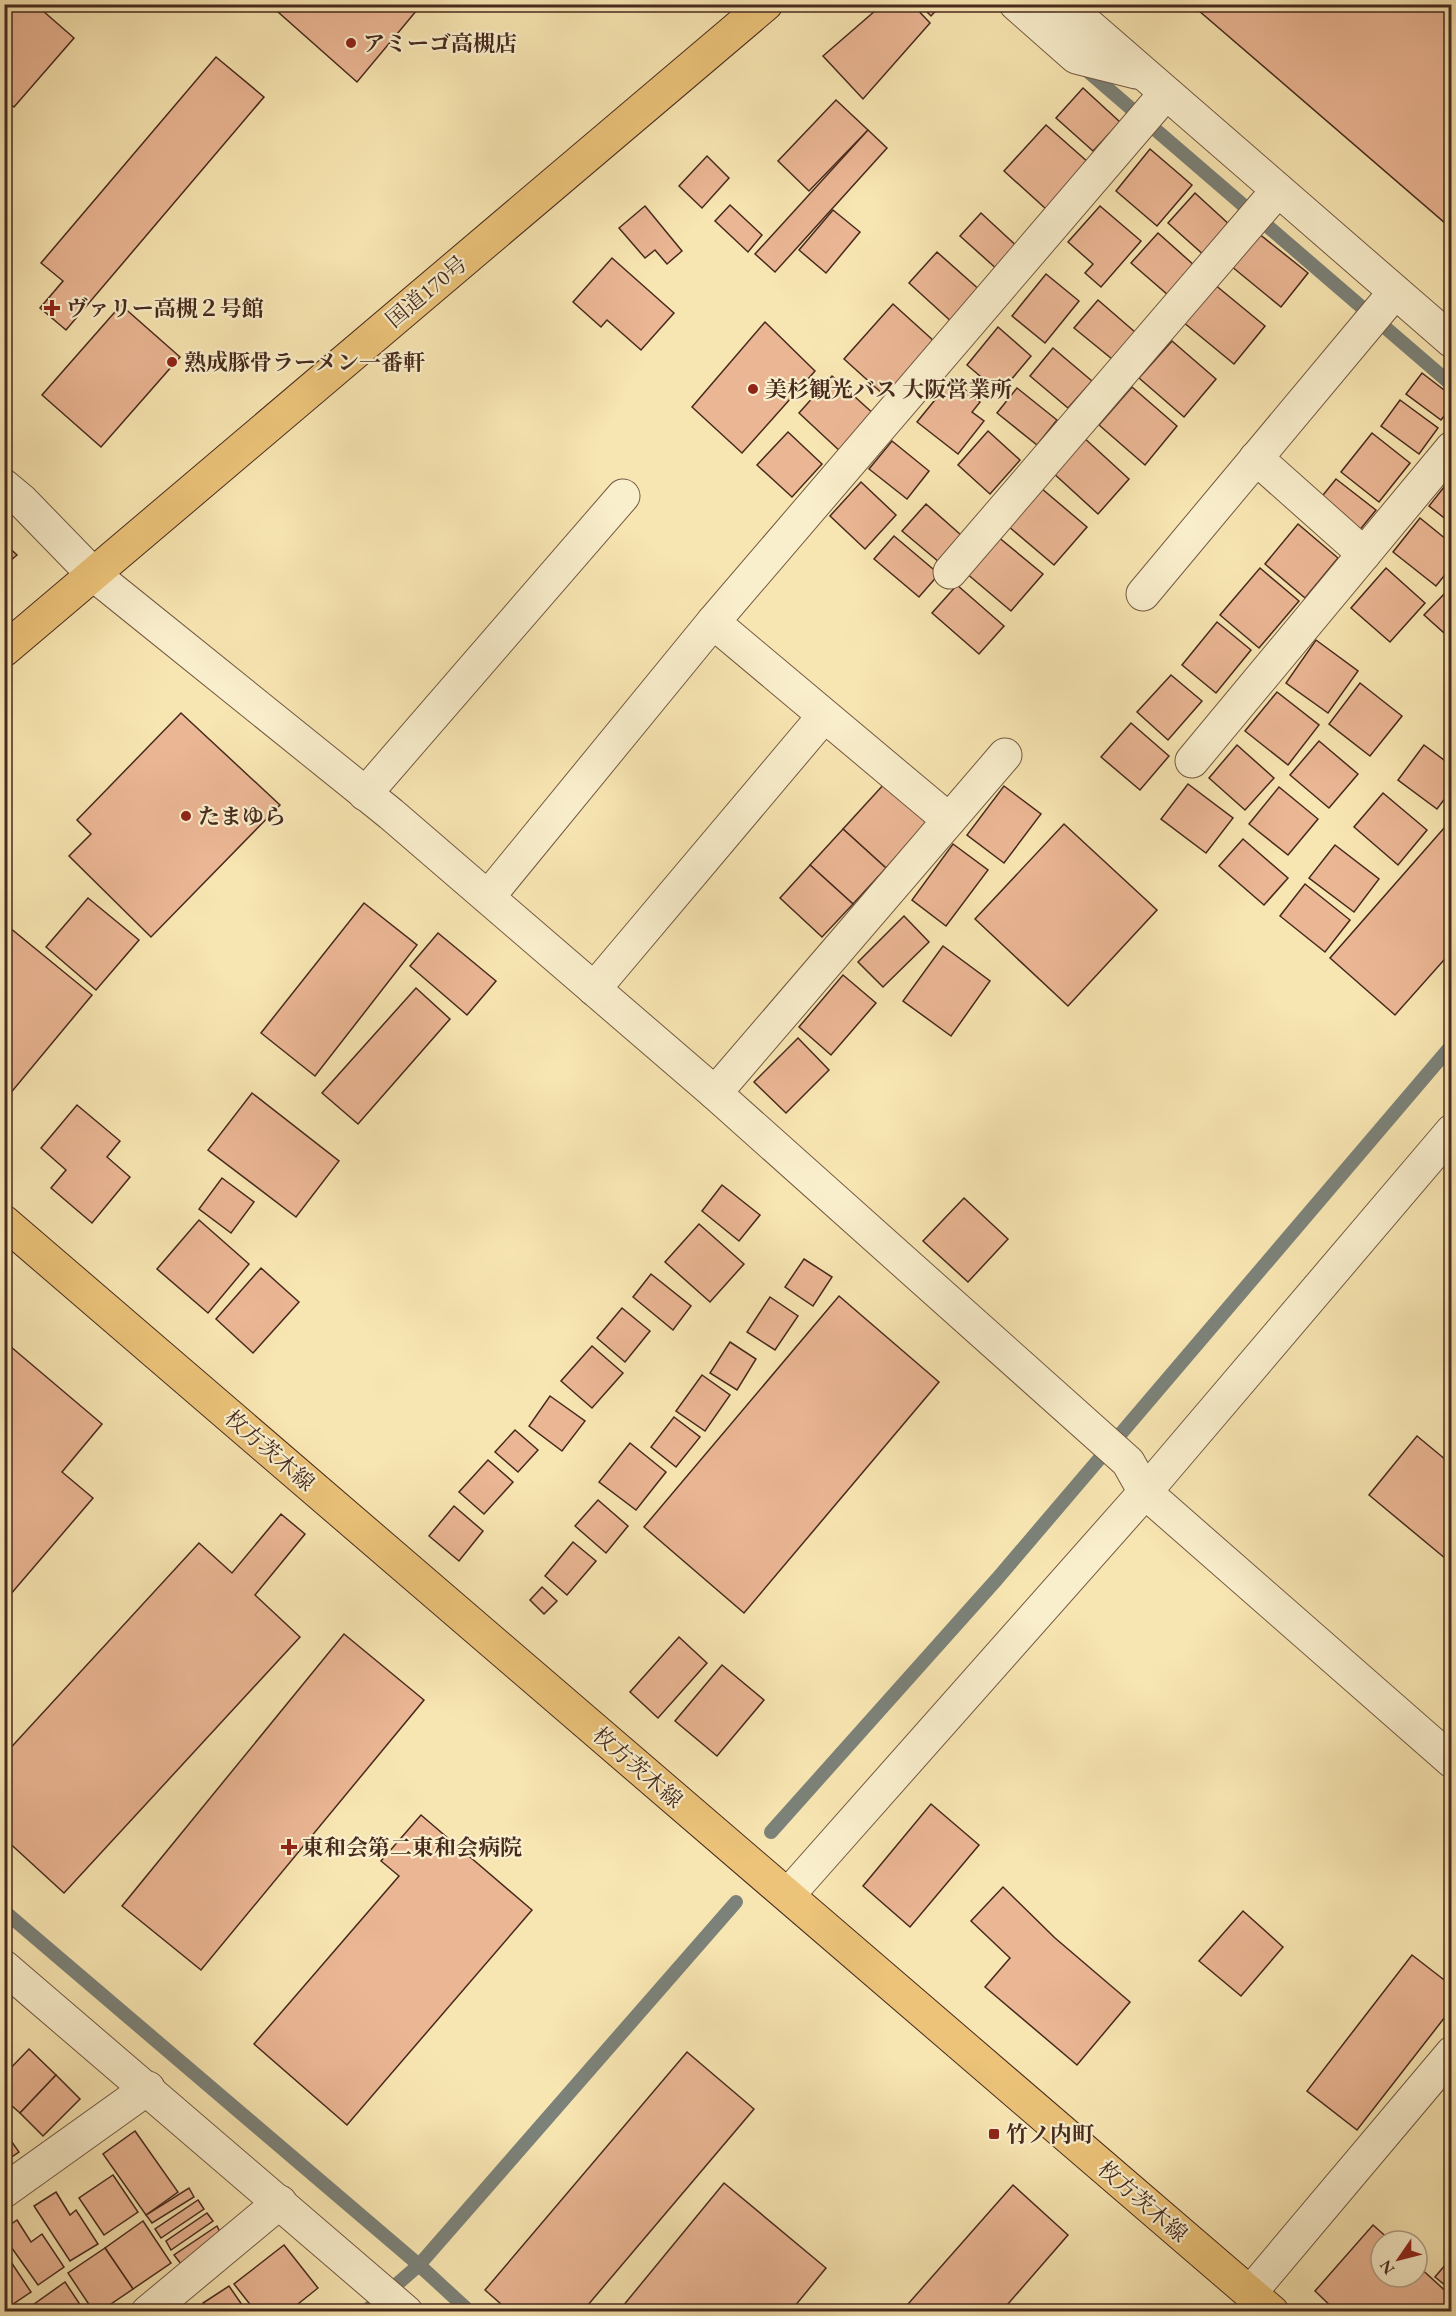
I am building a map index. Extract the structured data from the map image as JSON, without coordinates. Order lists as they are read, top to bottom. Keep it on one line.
{"streets":{"main road":["国道170号","枚方茨木線"]},"places":{"other":["アミーゴ高槻店","熟成豚骨ラーメン一番軒","美杉観光バス 大阪営業所","たまゆら"],"health":["ヴァリー高槻２号館","東和会第二東和会病院"],"transit":["竹ノ内町"]},"north":"bottom left"}
